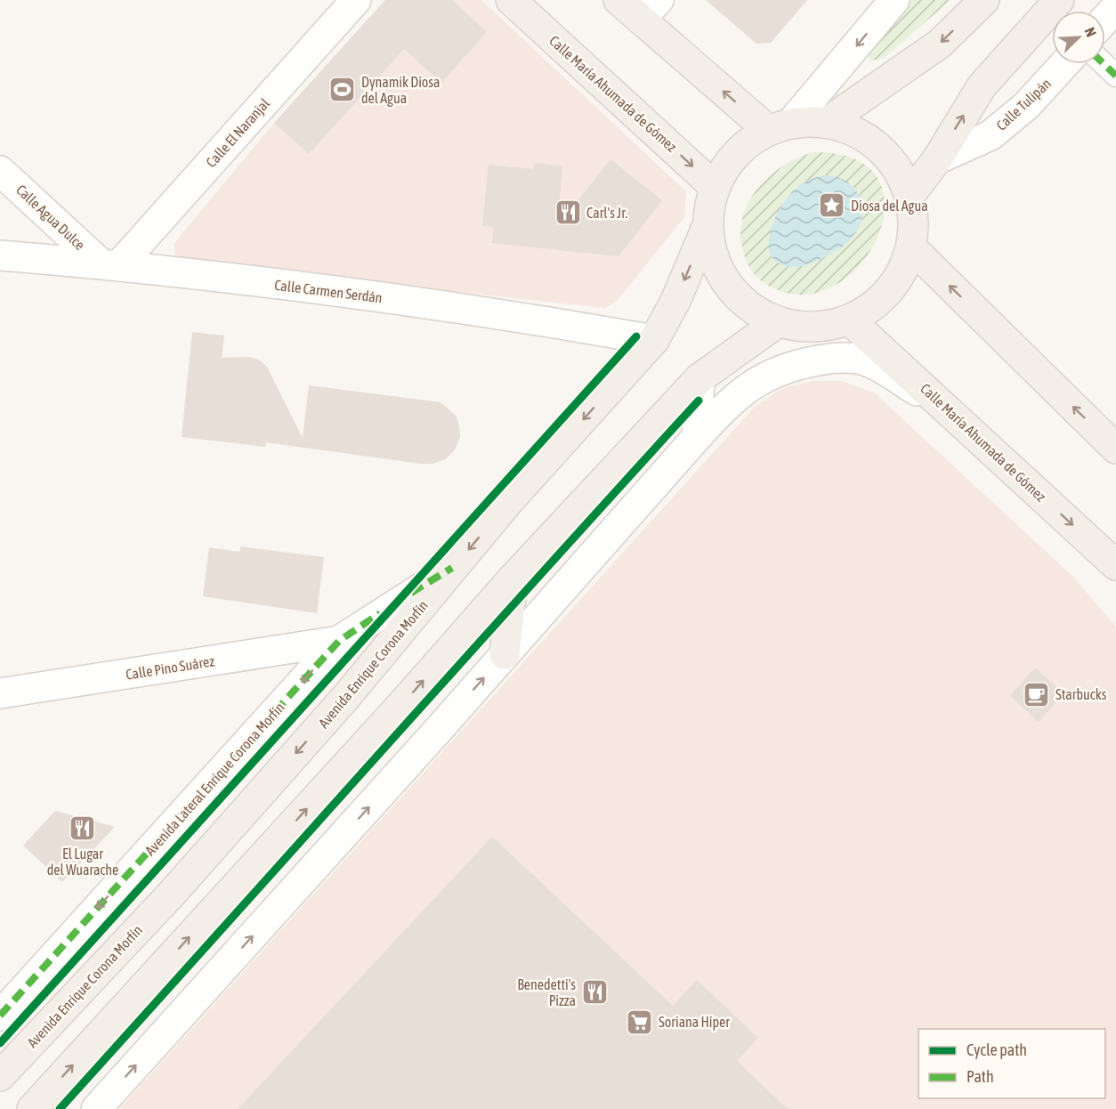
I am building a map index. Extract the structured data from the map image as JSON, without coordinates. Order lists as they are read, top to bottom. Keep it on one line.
{"streets":{"main road":["Calle María Ahumada de Gómez","Avenida Enrique Corona Morfín"],"street":["Calle Tulipán","Calle El Naranjal","Calle Agua Dulce","Calle Carmen Serdán","Calle Pino Suárez","Avenida Lateral Enrique Corona Morfín"]},"crossings":[["Calle María Ahumada de Gómez","Avenida Enrique Corona Morfín"],["Calle El Naranjal","Calle Agua Dulce"],["Calle El Naranjal","Calle Carmen Serdán"],["Calle Agua Dulce","Calle Carmen Serdán"],["Calle Carmen Serdán","Avenida Enrique Corona Morfín"],["Avenida Enrique Corona Morfín","Avenida Lateral Enrique Corona Morfín"],["Calle Pino Suárez","Avenida Lateral Enrique Corona Morfín"]],"places":{"sports":["Dynamik Diosa del Agua"],"place":["Diosa del Agua"],"restaurant":["Carl's Jr.","El Lugar del Wuarache","Benedetti's Pizza"],"cafe":["Starbucks"],"supermarket":["Soriana Híper"]},"legend":["Cycle path","Path"],"north":"top right"}
